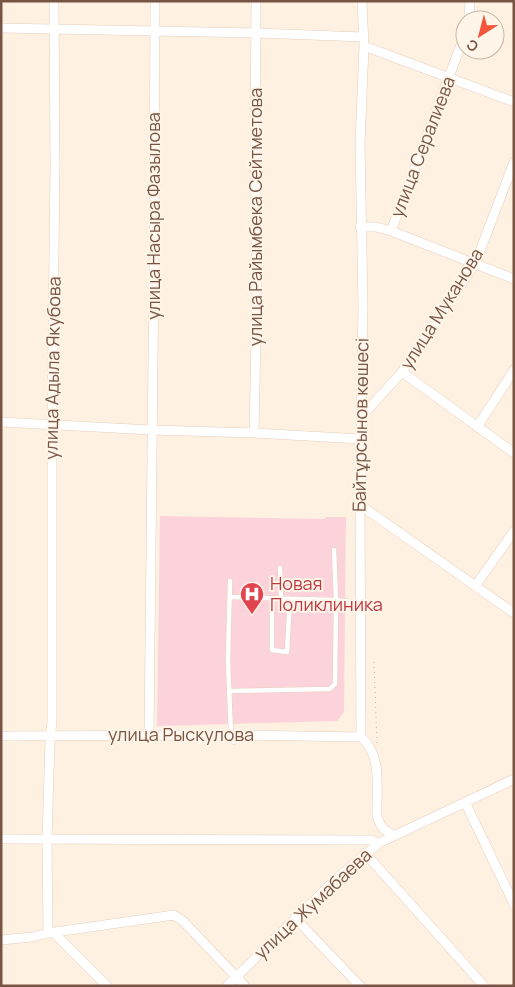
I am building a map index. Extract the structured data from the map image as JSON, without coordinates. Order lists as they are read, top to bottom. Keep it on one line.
{"streets":{"street":["улица Сералиева","улица Насыра Фазылова","улица Райымбека Сейтметова","улица Муканова","улица Адыла Якубова","Байтұрсынов көшесі","улица Рыскулова","улица Жумабаева"]},"crossings":[["улица Насыра Фазылова","улица Рыскулова"],["улица Муканова","Байтұрсынов көшесі"],["улица Адыла Якубова","улица Рыскулова"],["Байтұрсынов көшесі","улица Рыскулова"]],"places":{"hospital":["Новая Поликлиника"]},"north":"bottom left"}
